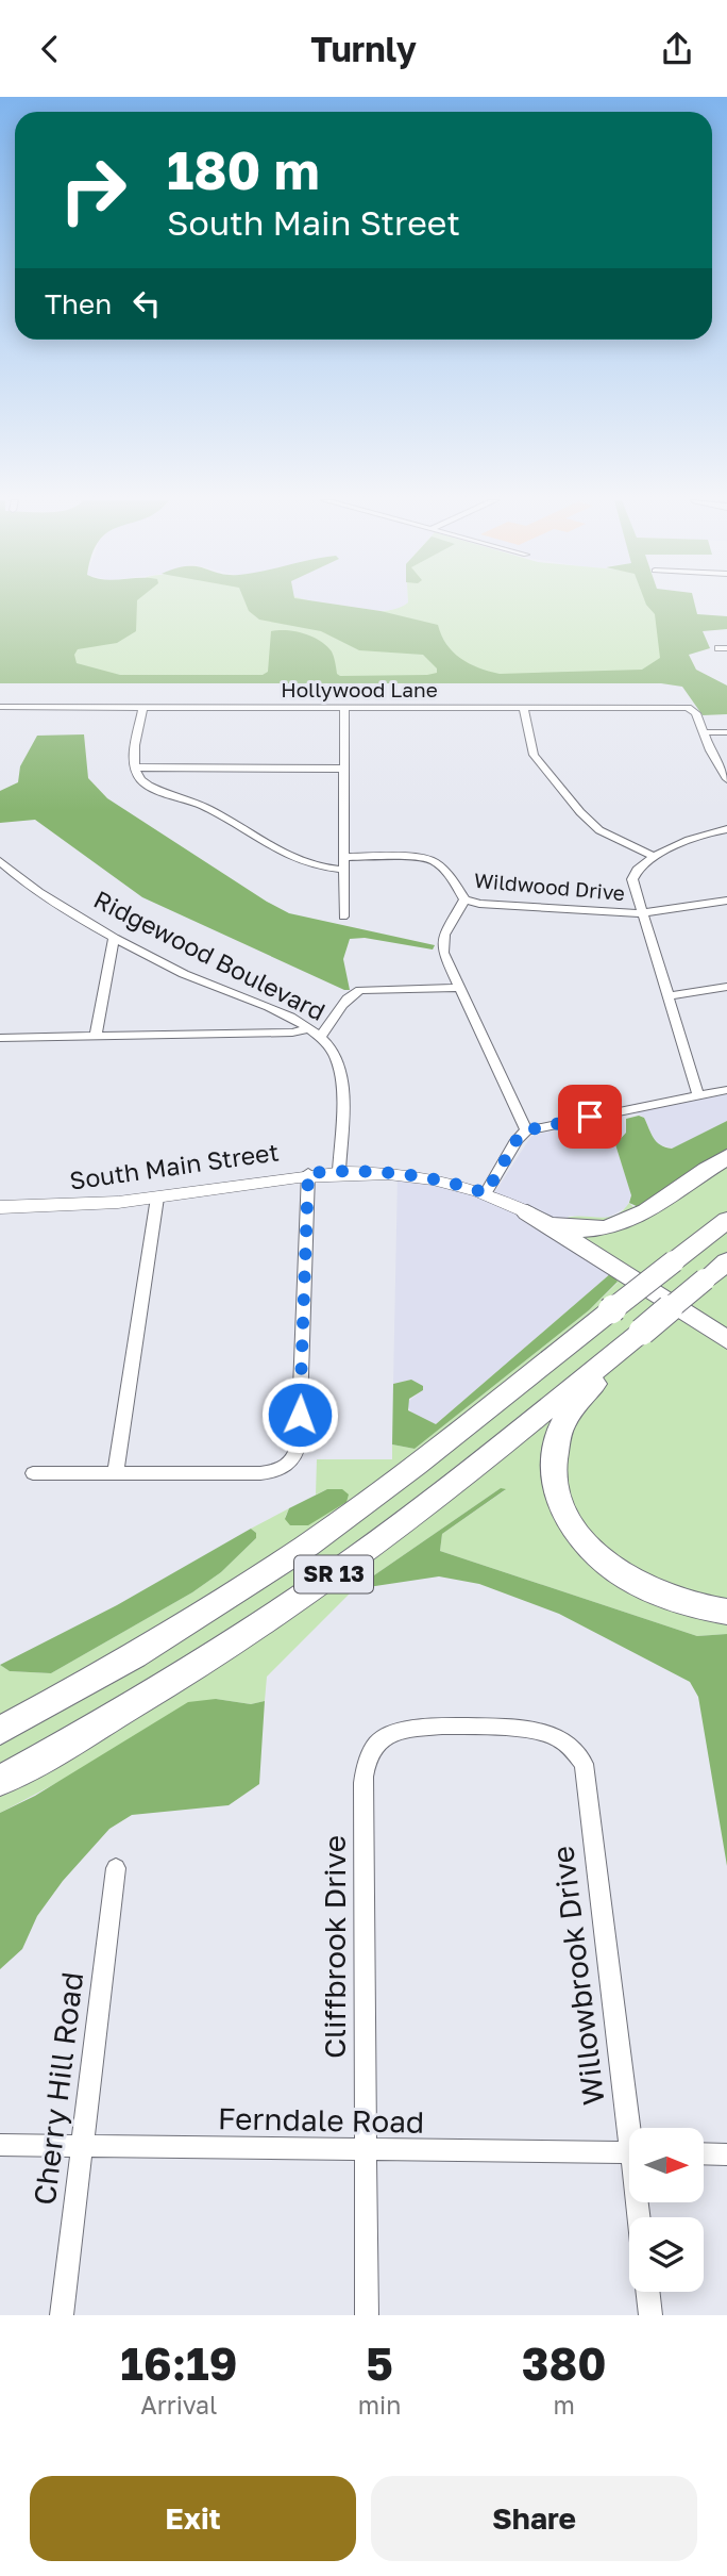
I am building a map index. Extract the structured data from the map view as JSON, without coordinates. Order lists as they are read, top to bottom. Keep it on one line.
{"streets":{"highway":["SR 13"],"street":["Hollywood Lane","Wildwood Drive","Ridgewood Boulevard","South Main Street","Cliffbrook Drive","Willowbrook Drive","Cherry Hill Road","Ferndale Road"]},"crossings":[["Ridgewood Boulevard","South Main Street"],["Cliffbrook Drive","Willowbrook Drive"],["Cliffbrook Drive","Ferndale Road"],["Cherry Hill Road","Ferndale Road"]],"north":"right","page":{"header":"Turnly","turn":["180 m","South Main Street"],"then":"Then","eta":["16:19","Arrival","5","min","380","m"],"buttons":["Exit","Share"]}}
